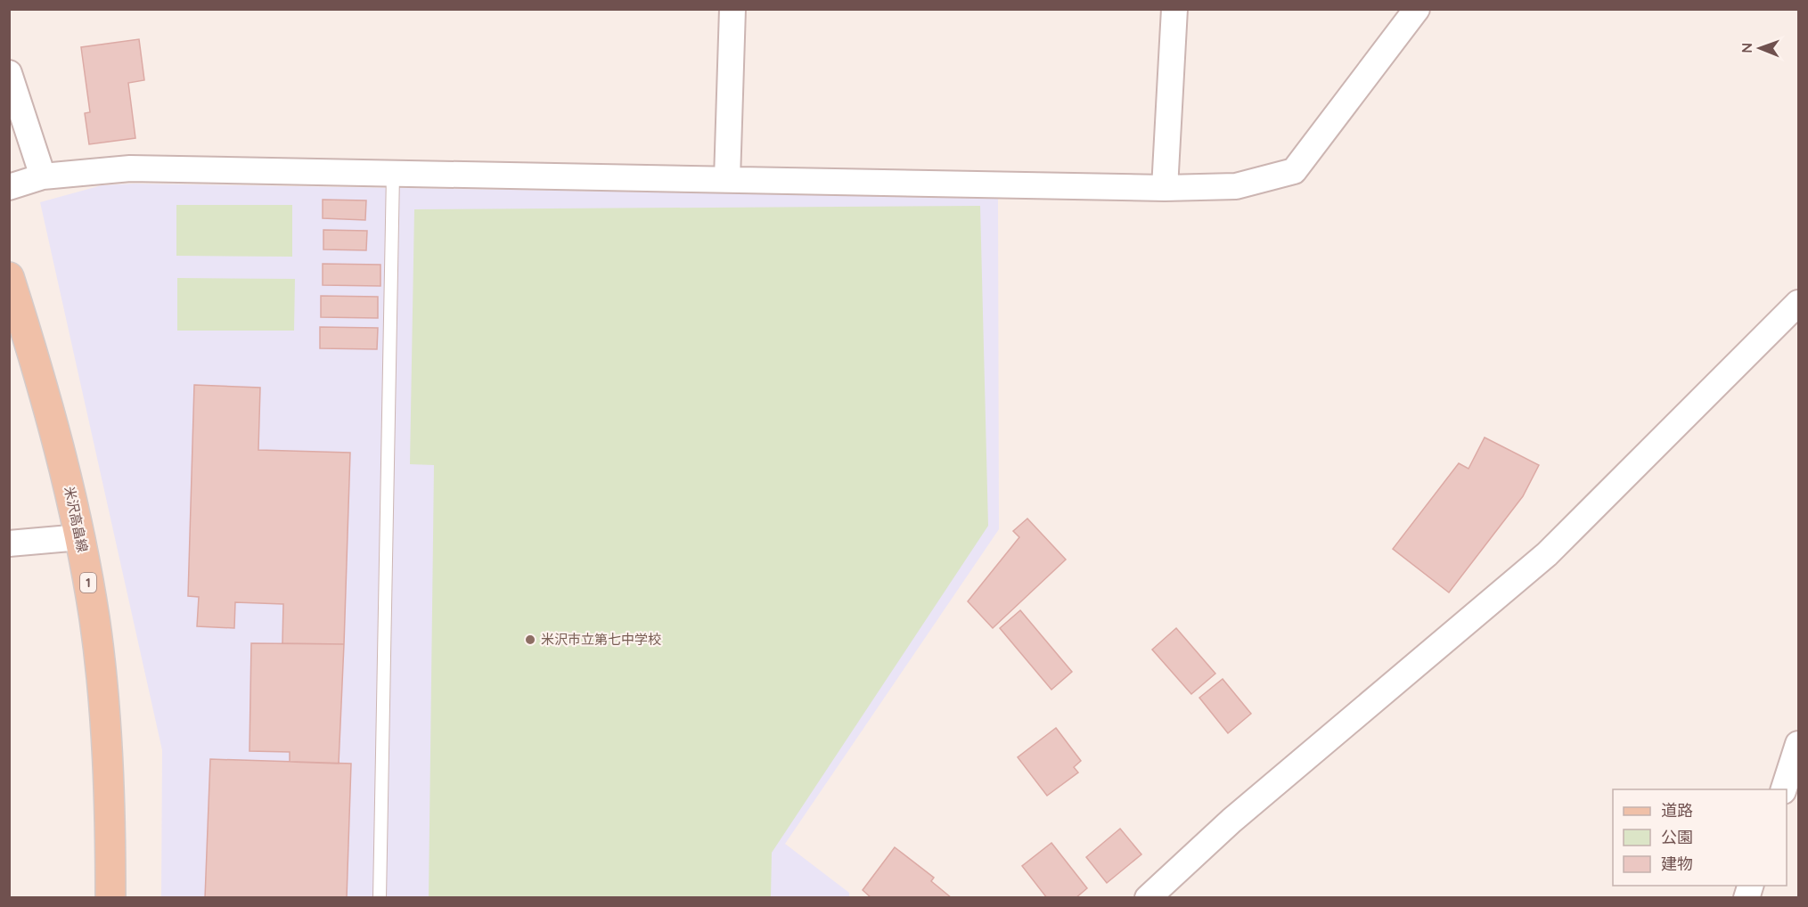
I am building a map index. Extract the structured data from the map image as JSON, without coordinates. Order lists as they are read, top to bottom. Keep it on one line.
{"streets":{"main road":["米沢高畠線","1"]},"places":["米沢市立第七中学校"],"legend":["道路","公園","建物"],"north":"left"}
